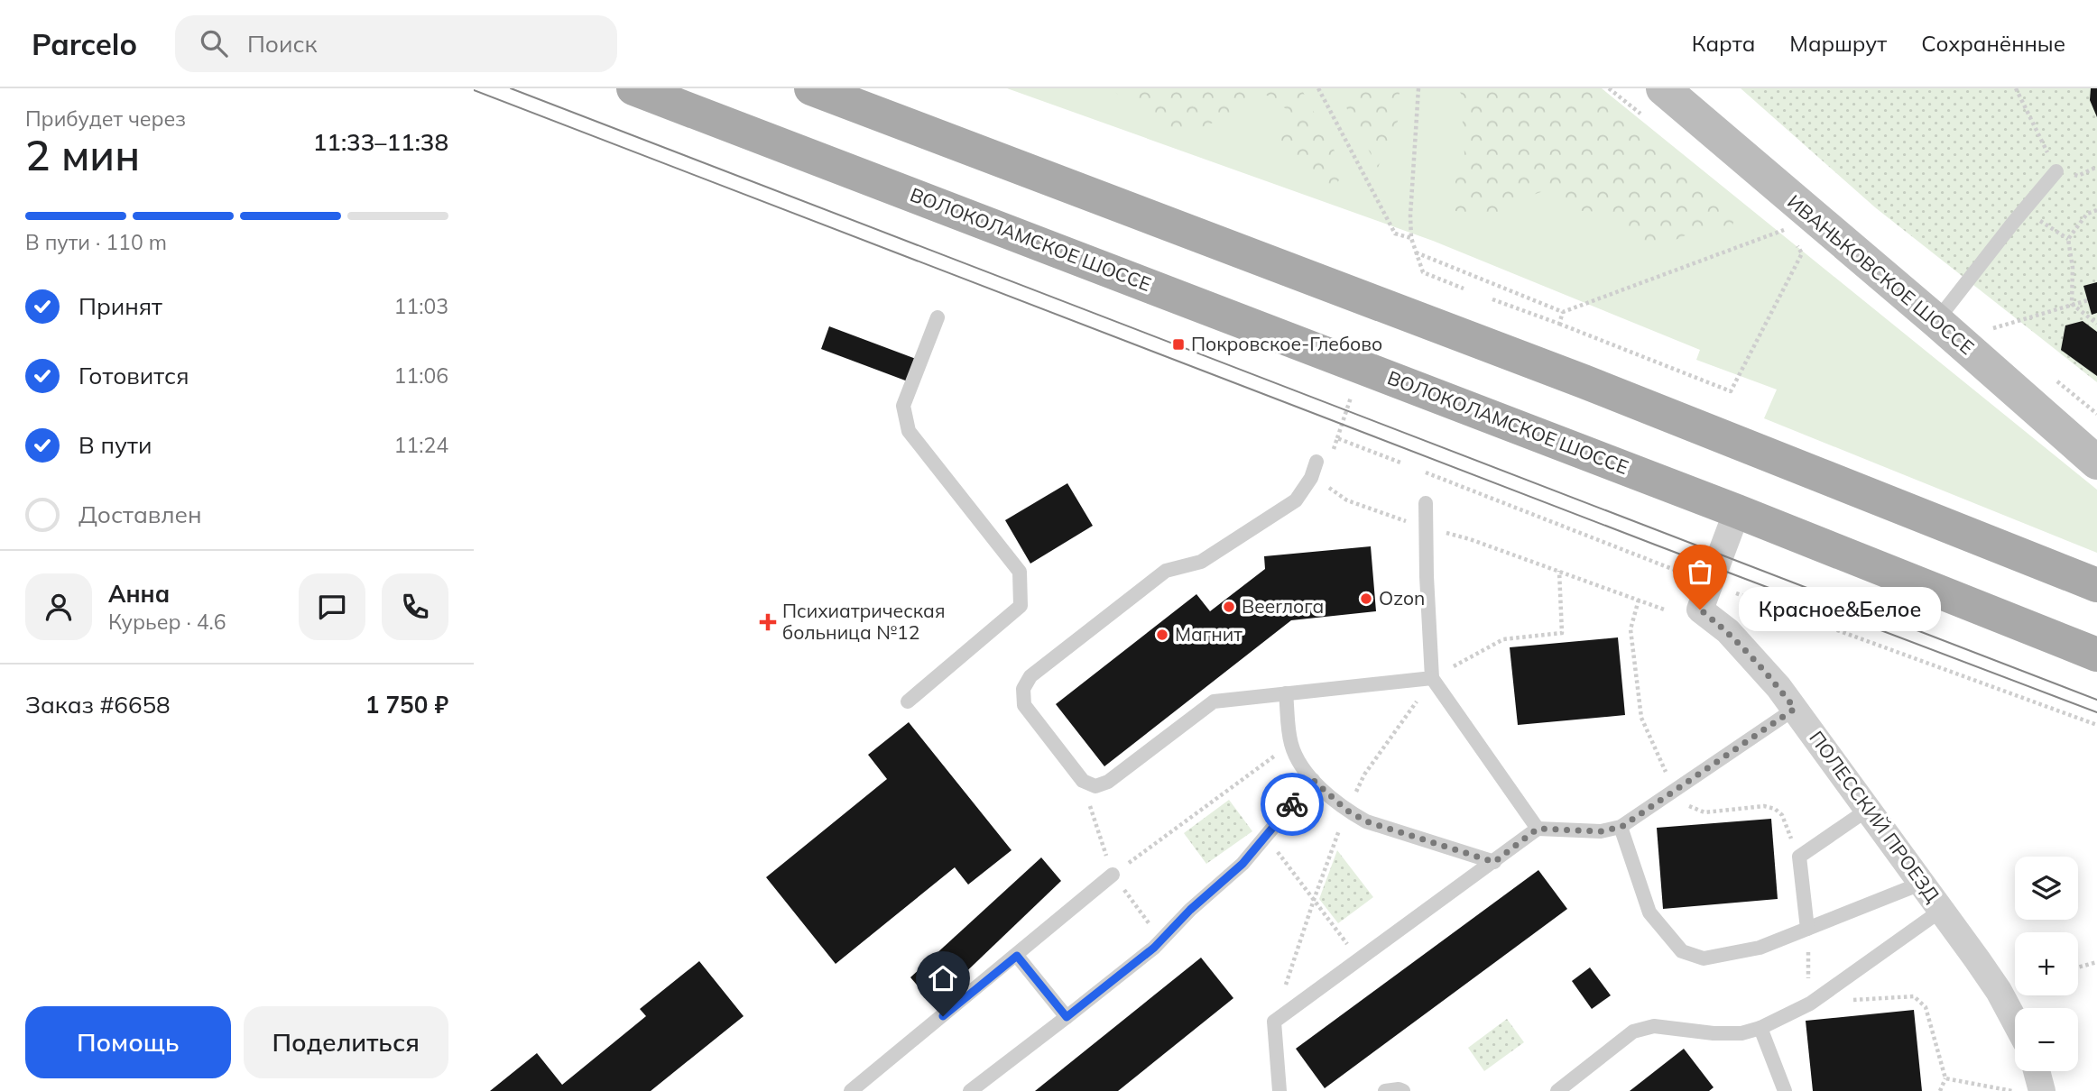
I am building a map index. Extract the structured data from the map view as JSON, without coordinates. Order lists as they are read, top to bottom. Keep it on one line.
{"streets":{"main road":["ВОЛОКОЛАМСКОЕ ШОССЕ"],"street":["ИВАНЬКОВСКОЕ ШОССЕ","ПОЛЕССКИЙ ПРОЕЗД"]},"crossings":[["ВОЛОКОЛАМСКОЕ ШОССЕ","ПОЛЕССКИЙ ПРОЕЗД"]],"places":{"transit":["Покровское-Глебово"],"other":["Ozon","Beerлога","Красное&Белое","Магнит"],"health":["Психиатрическая больница №12"]},"page":{"header":"Parcelo","search":"Поиск","nav":["Карта","Маршрут","Сохранённые"],"heading":["2 мин","Прибудет через","11:33–11:38"],"panel":["Анна","Курьер · 4.6","Заказ #6658","1 750 ₽"],"bar":"В пути · 110 m","list":[["Принят","11:03"],["Готовится","11:06"],["В пути","11:24"],"Доставлен"],"bubble":"Красное&Белое","map_buttons":["+","−"],"buttons":["Помощь","Поделиться"]}}
